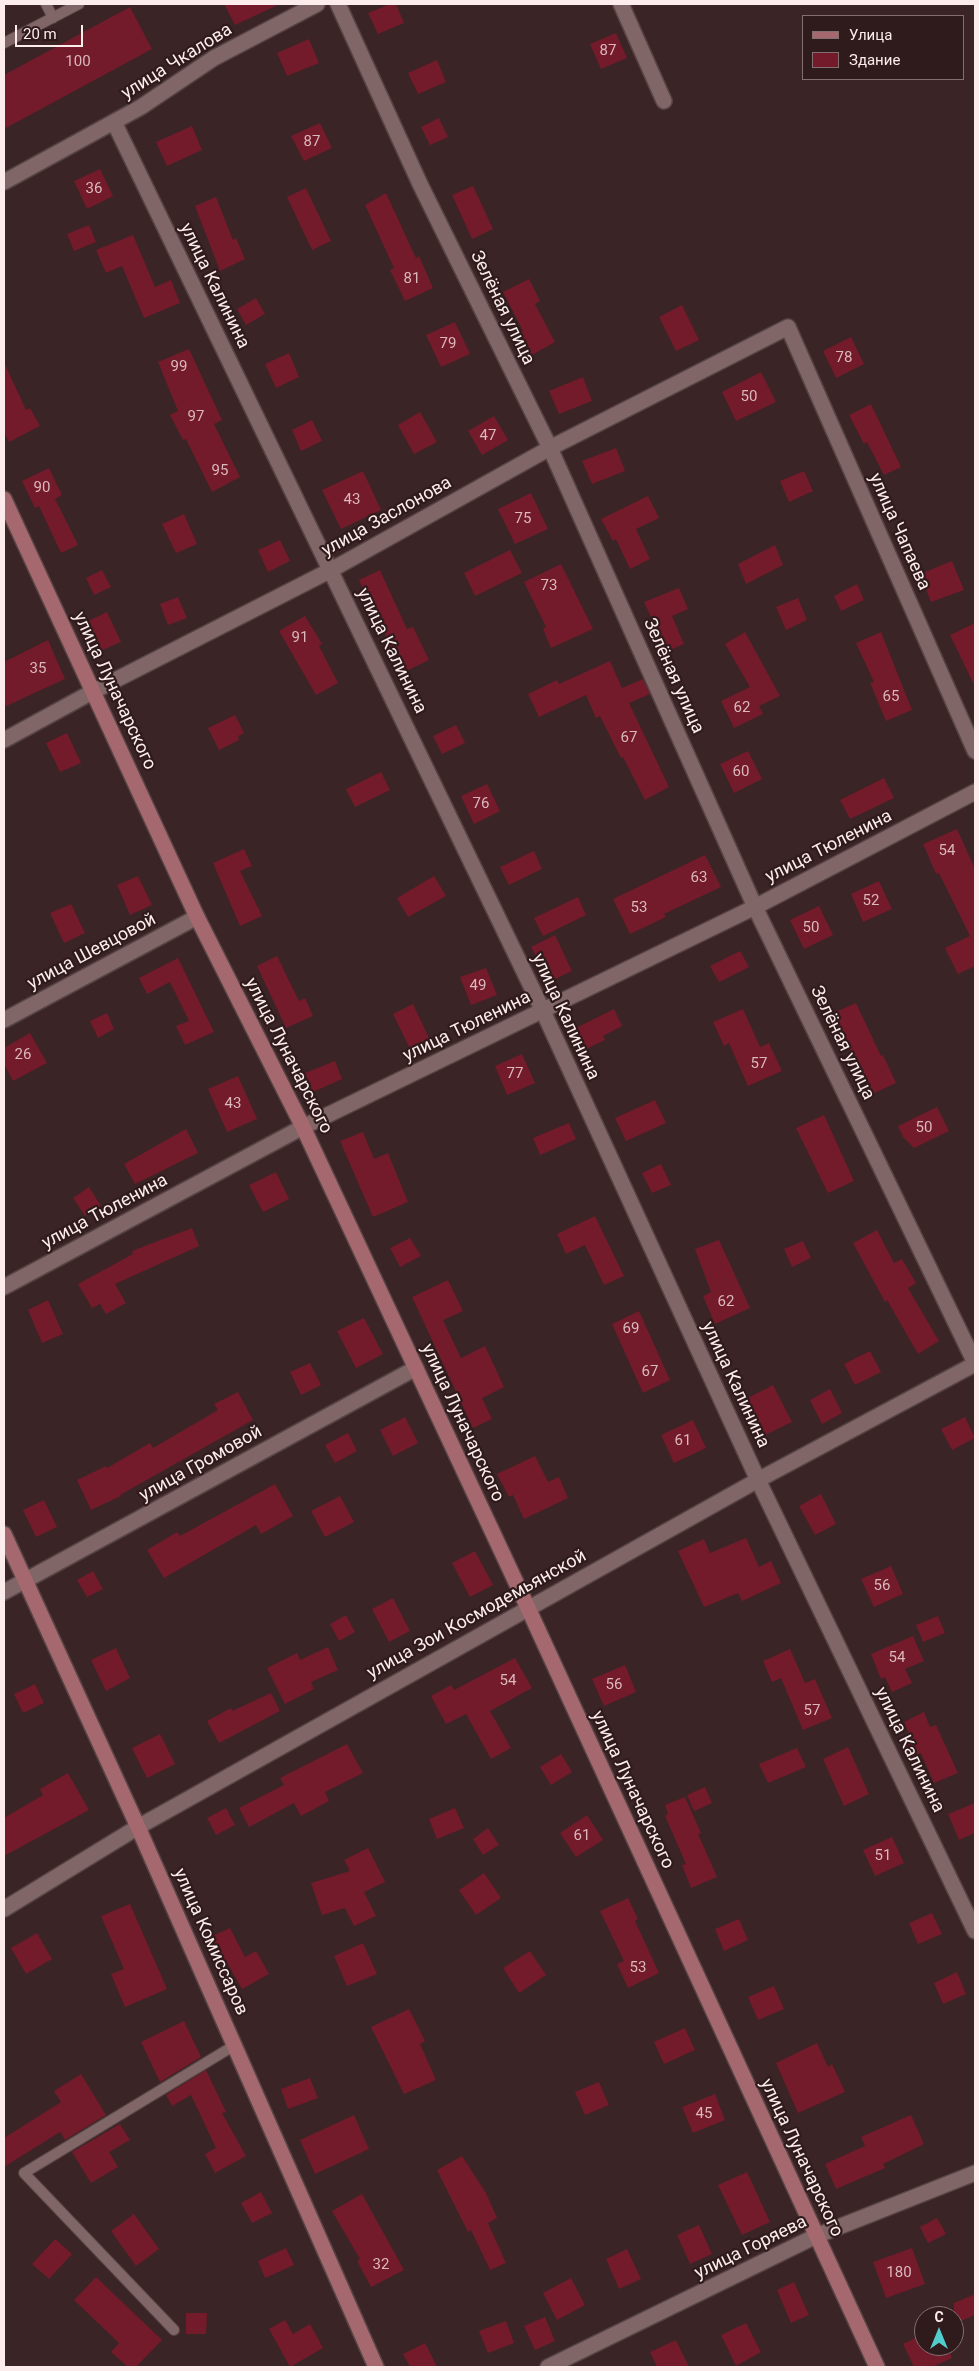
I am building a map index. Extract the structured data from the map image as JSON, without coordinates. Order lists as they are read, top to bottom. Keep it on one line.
{"streets":{"main road":["улица Луначарского","улица Комиссаров"],"street":["улица Чкалова","улица Калинина","Зелёная улица","улица Заслонова","улица Чапаева","улица Тюленина","улица Шевцовой","улица Громовой","улица Зои Космодемьянской","улица Горяева"]},"crossings":[["улица Чкалова","улица Калинина"],["улица Калинина","улица Заслонова"],["улица Калинина","улица Тюленина"],["улица Калинина","улица Зои Космодемьянской"],["Зелёная улица","улица Заслонова"],["Зелёная улица","улица Тюленина"],["Зелёная улица","улица Зои Космодемьянской"],["улица Заслонова","улица Чапаева"],["улица Заслонова","улица Луначарского"],["улица Луначарского","улица Тюленина"],["улица Луначарского","улица Шевцовой"],["улица Луначарского","улица Громовой"],["улица Луначарского","улица Зои Космодемьянской"],["улица Луначарского","улица Горяева"],["улица Громовой","улица Комиссаров"],["улица Зои Космодемьянской","улица Комиссаров"]],"house_numbers":["87","100","87","36","81","79","78","99","50","97","47","95","90","43","75","73","91","35","65","62","67","60","76","54","63","52","53","50","49","26","57","77","43","50","62","69","67","61","56","54","54","56","57","61","51","53","45","32","180"],"legend":["Улица","Здание"],"scale_bar":"20 m","north":"top"}
